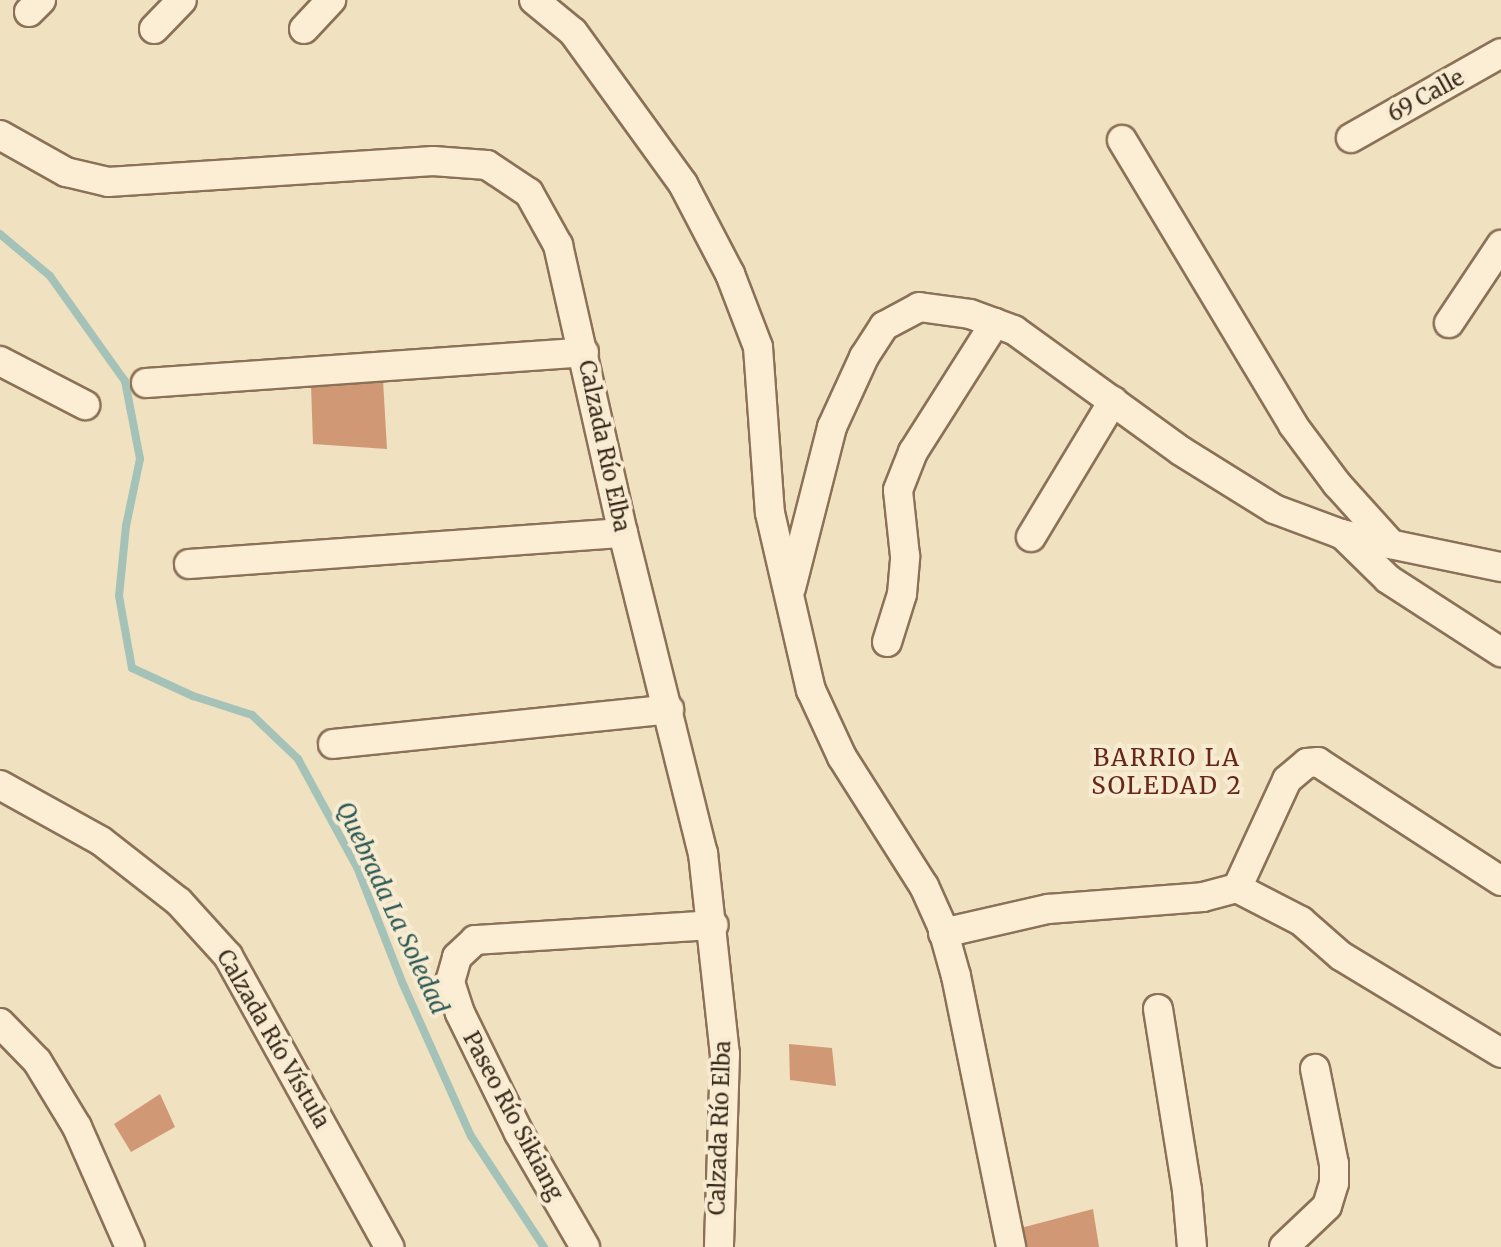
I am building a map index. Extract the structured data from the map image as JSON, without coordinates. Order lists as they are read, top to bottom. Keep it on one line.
{"streets":{"street":["69 Calle","Calzada Río Elba","Calzada Río Vístula","Paseo Río Sikiang"]},"crossings":[["Calzada Río Elba","Paseo Río Sikiang"]],"districts":["BARRIO LA SOLEDAD 2"],"water":["Quebrada La Soledad"]}
